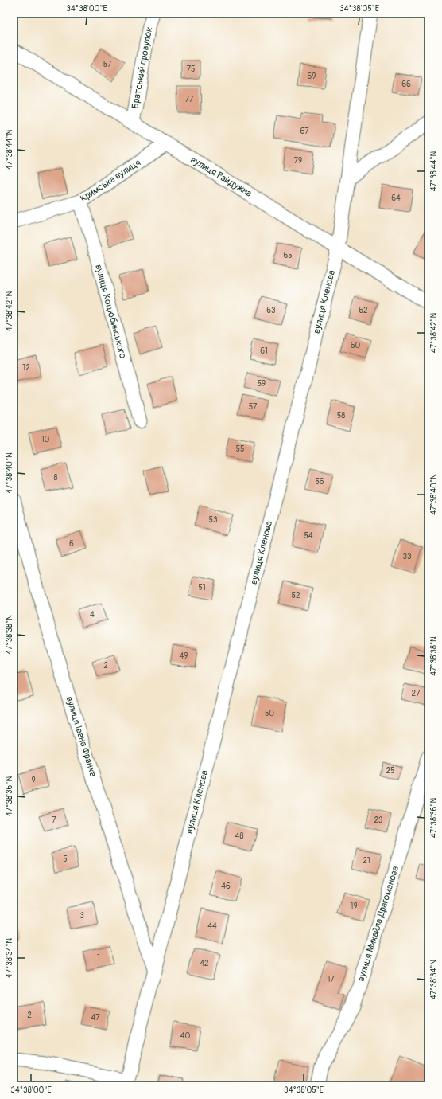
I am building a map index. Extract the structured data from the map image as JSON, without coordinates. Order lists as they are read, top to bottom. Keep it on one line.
{"streets":{"street":["Братський провулок","вулиця Райдужна","Кримська вулиця","вулиця Кленова","вулиця Коцюбинського","вулиця Івана Франка","вулиця Михайла Драгоманова"]},"crossings":[["Братський провулок","вулиця Райдужна"],["вулиця Райдужна","Кримська вулиця"],["вулиця Райдужна","вулиця Кленова"],["Кримська вулиця","вулиця Коцюбинського"],["вулиця Кленова","вулиця Івана Франка"]],"house_numbers":["57","75","69","66","77","67","79","64","65","63","62","60","61","12","59","57","58","10","55","8","56","53","54","6","33","51","52","4","49","2","27","50","25","9","7","23","48","5","21","46","19","3","44","1","42","17","2","47","40"],"coordinates":["34°38'00\"E","34°38'05\"E","47°38'44\"N","47°38'42\"N","47°38'40\"N","47°38'38\"N","47°38'36\"N","47°38'34\"N"]}
